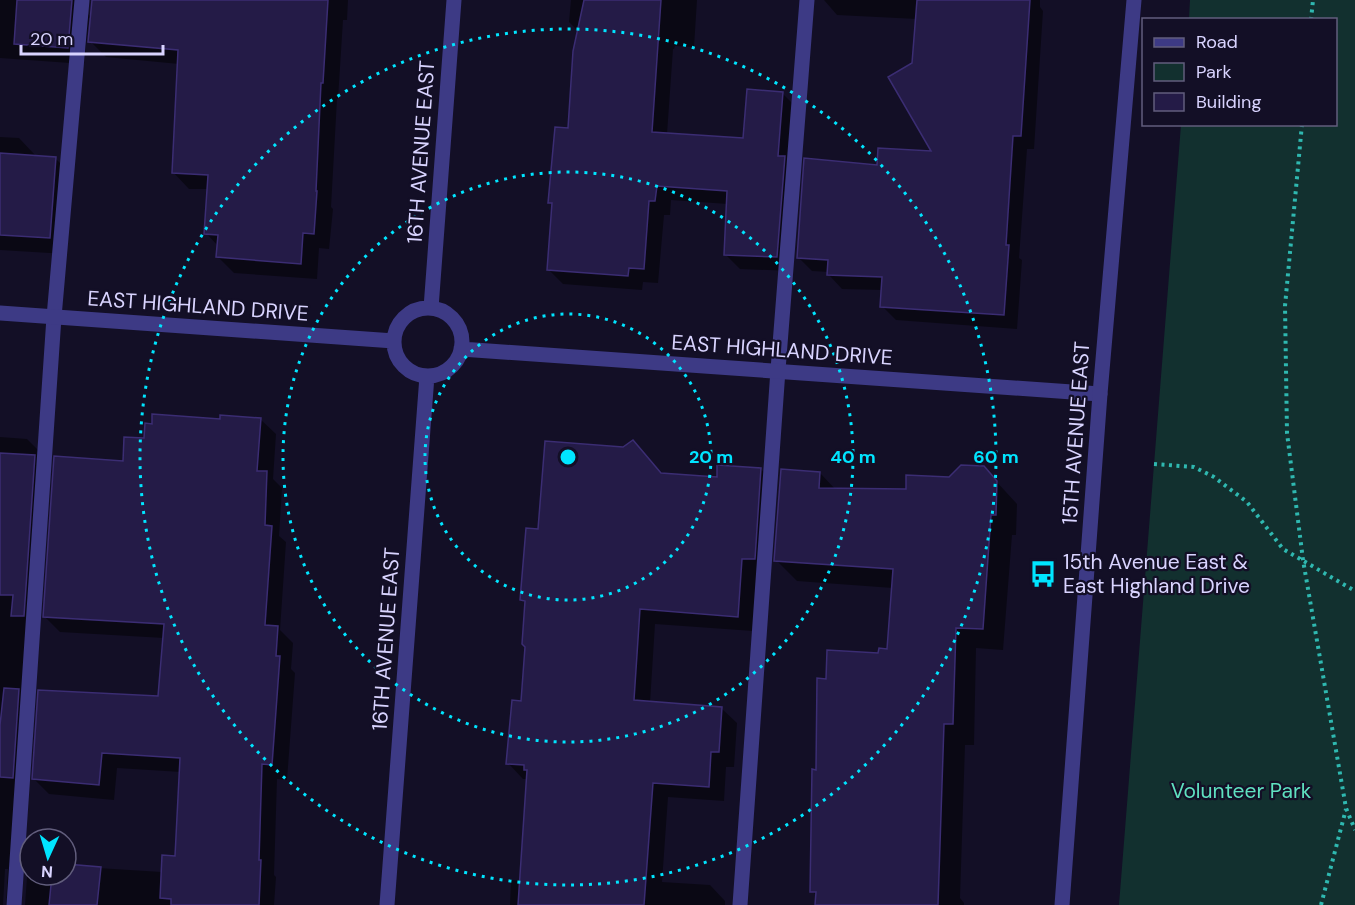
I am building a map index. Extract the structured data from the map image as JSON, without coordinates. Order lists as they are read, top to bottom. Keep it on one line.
{"streets":{"street":["16TH AVENUE EAST","EAST HIGHLAND DRIVE","15TH AVENUE EAST"]},"crossings":[["16TH AVENUE EAST","EAST HIGHLAND DRIVE"],["EAST HIGHLAND DRIVE","15TH AVENUE EAST"]],"parks":["Volunteer Park"],"places":{"bus stop":["15th Avenue East & East Highland Drive"]},"legend":["Road","Park","Building"],"scale_bar":"20 m","north":"bottom","rings":["20 m","40 m","60 m"]}
